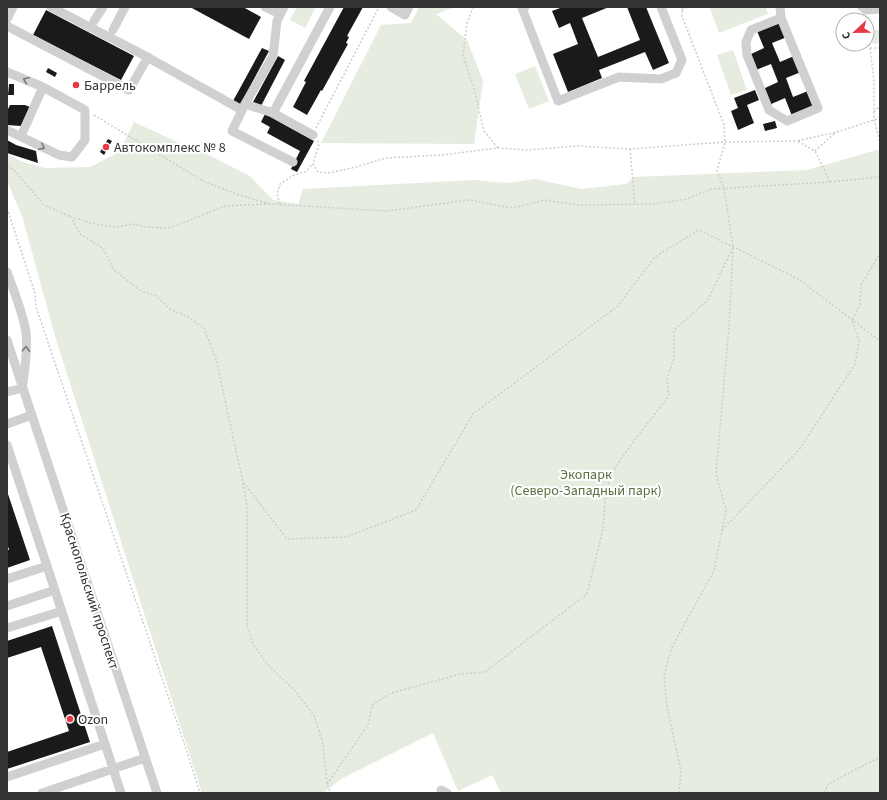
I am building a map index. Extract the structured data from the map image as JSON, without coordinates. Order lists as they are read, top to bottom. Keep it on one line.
{"streets":{"street":["Краснопольский проспект"]},"parks":["Экопарк (Северо-Западный парк)"],"places":["Баррель","Автокомплекс № 8","Ozon"],"north":"left"}
